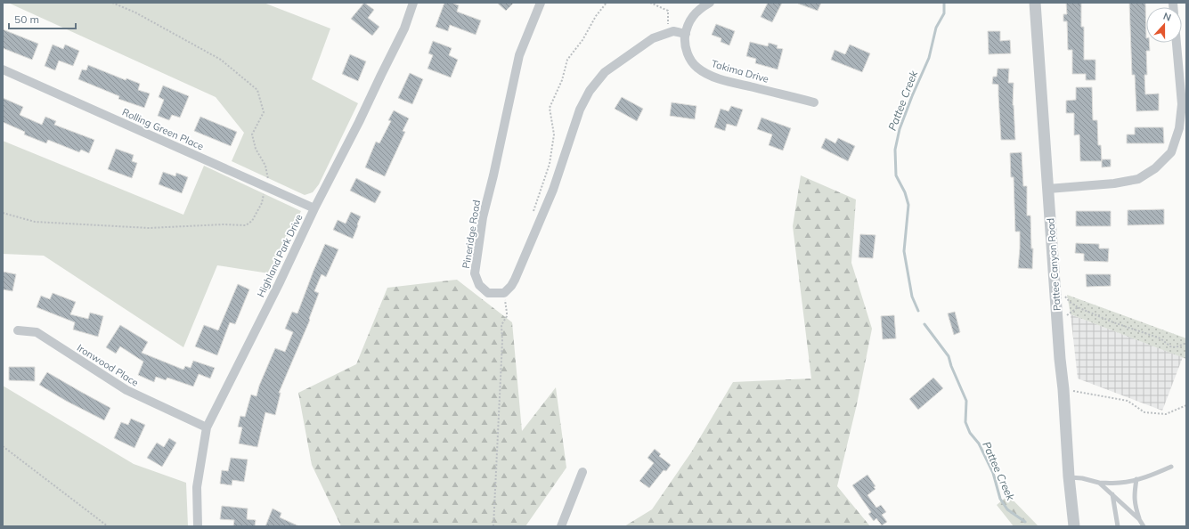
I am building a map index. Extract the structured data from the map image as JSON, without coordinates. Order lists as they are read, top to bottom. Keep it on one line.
{"streets":{"street":["Takima Drive","Rolling Green Place","Pineridge Road","Highland Park Drive","Pattee Canyon Road","Ironwood Place"]},"crossings":[["Rolling Green Place","Highland Park Drive"],["Highland Park Drive","Ironwood Place"]],"water":["Pattee Creek"],"scale_bar":"50 m","north":"top"}
